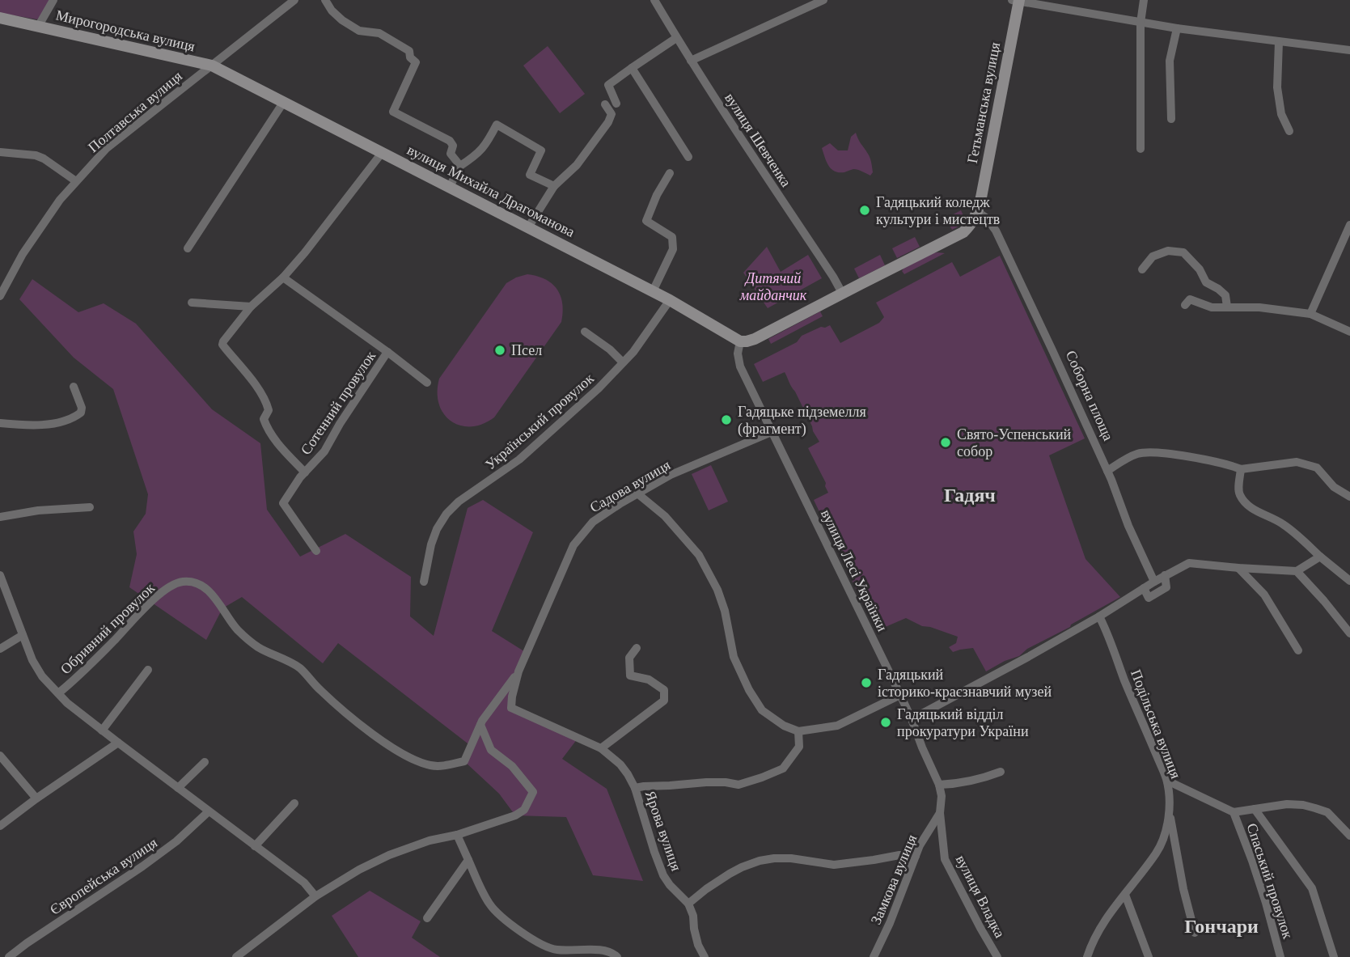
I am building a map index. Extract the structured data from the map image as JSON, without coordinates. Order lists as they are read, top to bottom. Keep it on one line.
{"streets":{"street":["Мирогородська вулиця","Гетьманська вулиця","Полтавська вулиця","вулиця Шевченка","вулиця Михайла Драгоманова","Соборна площа","Сотенний провулок","Український провулок","Садова вулиця","вулиця Лесі Українки","Обривний провулок","Подільська вулиця","Ярова вулиця","Європейська вулиця","Замкова вулиця","Спаський провулок","вулиця Владка"]},"crossings":[["Мирогородська вулиця","Полтавська вулиця"],["Мирогородська вулиця","вулиця Михайла Драгоманова"],["Гетьманська вулиця","Соборна площа"],["Полтавська вулиця","вулиця Михайла Драгоманова"],["вулиця Михайла Драгоманова","Український провулок"],["вулиця Михайла Драгоманова","вулиця Лесі Українки"],["Садова вулиця","вулиця Лесі Українки"],["Садова вулиця","Обривний провулок"],["Садова вулиця","Ярова вулиця"],["вулиця Лесі Українки","Замкова вулиця"],["вулиця Лесі Українки","вулиця Владка"],["Замкова вулиця","вулиця Владка"]],"districts":["Гадяч","Гончари"],"parks":["Дитячий майданчик"],"places":["Гадяцький коледж культури і мистецтв","Псел","Гадяцьке підземелля (фрагмент)","Свято-Успенський собор","Гадяцький історико-краєзнавчий музей","Гадяцький відділ прокуратури України"]}
